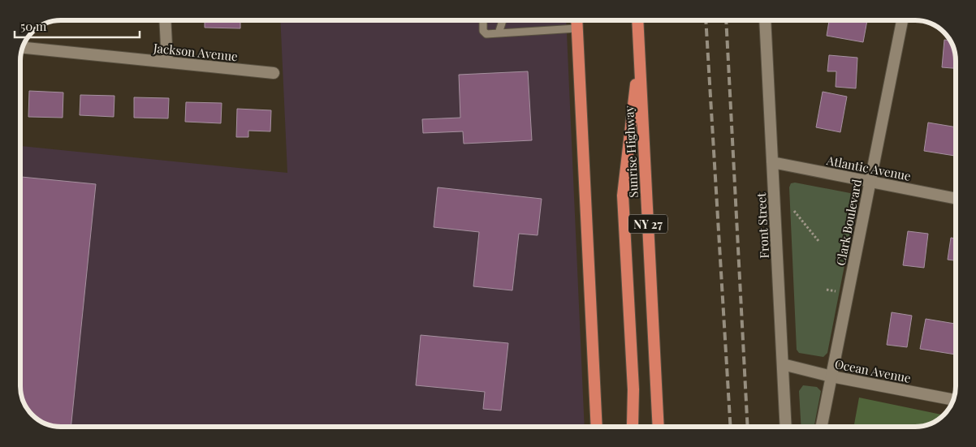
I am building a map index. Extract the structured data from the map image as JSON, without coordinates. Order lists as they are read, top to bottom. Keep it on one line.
{"streets":{"highway":["Sunrise Highway","NY 27"],"street":["Jackson Avenue","Atlantic Avenue","Clark Boulevard","Front Street","Ocean Avenue"]},"crossings":[["Atlantic Avenue","Clark Boulevard"],["Atlantic Avenue","Front Street"],["Clark Boulevard","Ocean Avenue"],["Front Street","Ocean Avenue"]],"scale_bar":"50 m"}
